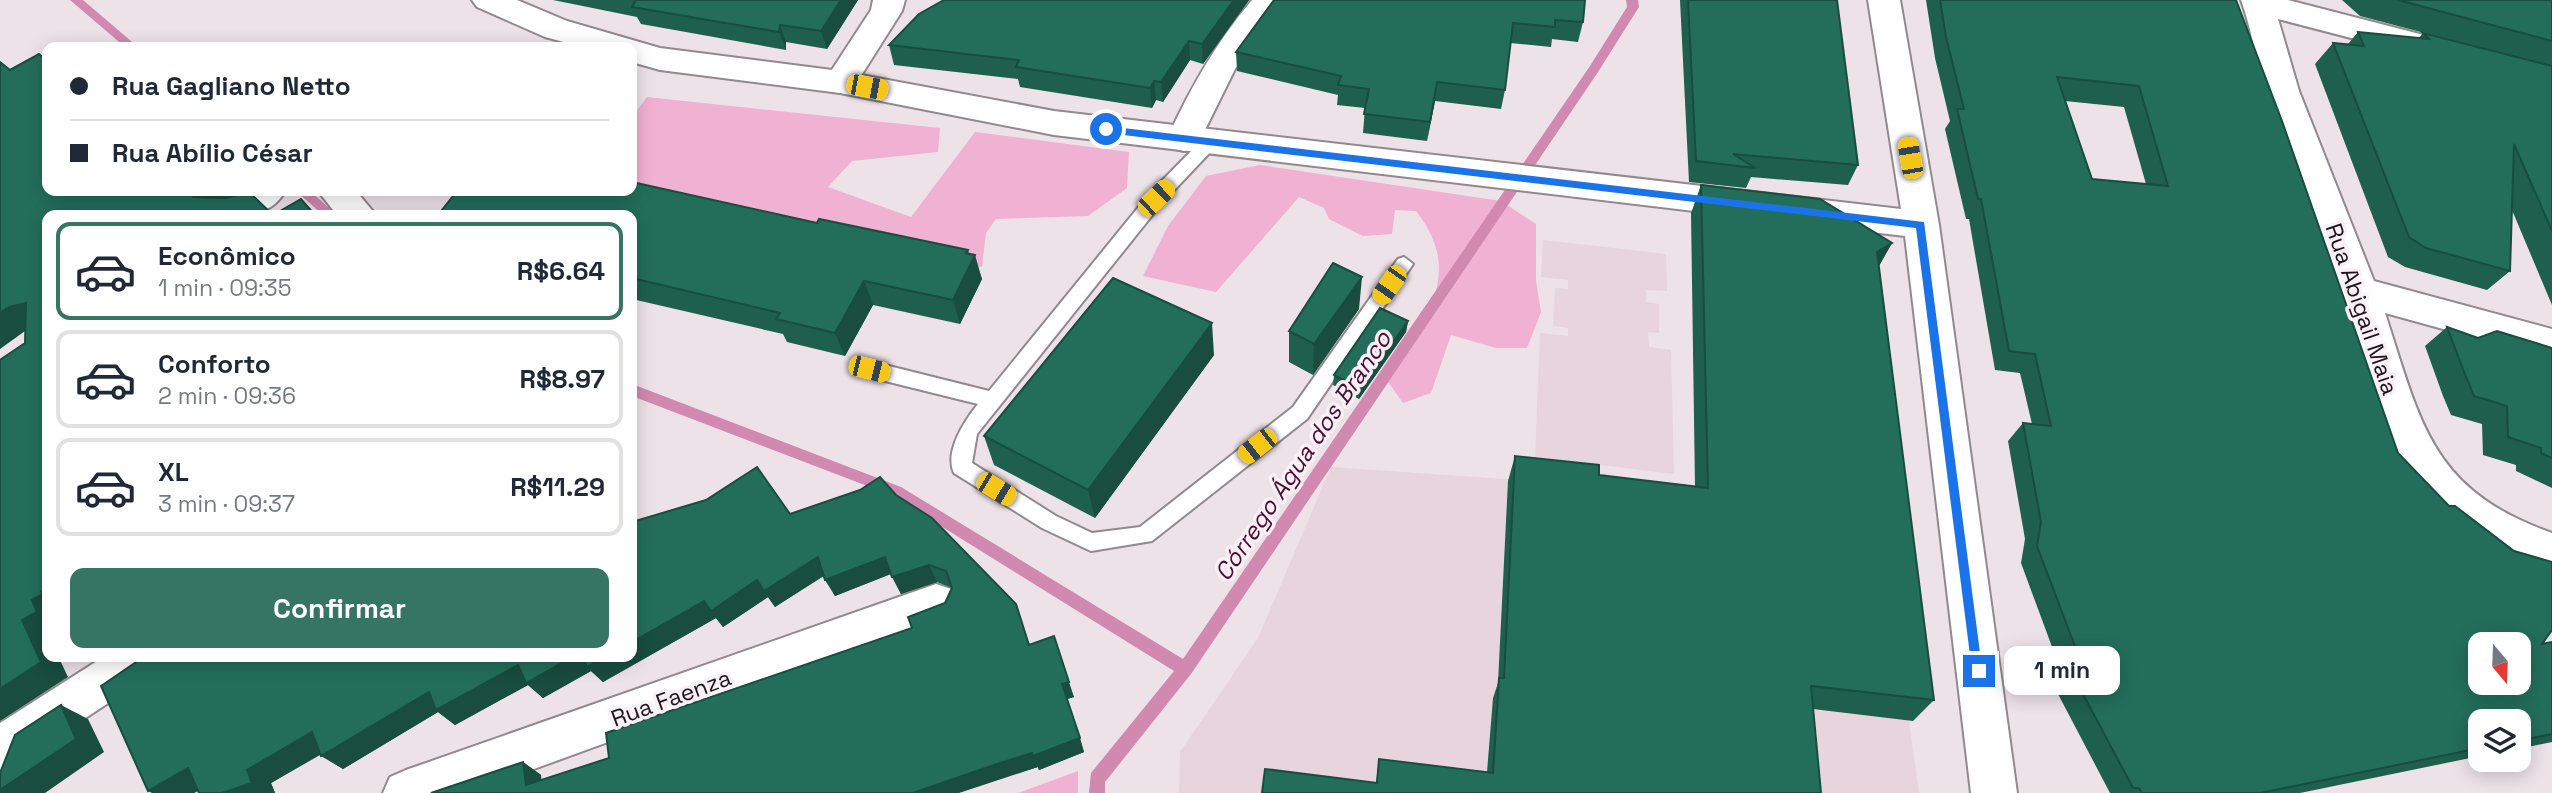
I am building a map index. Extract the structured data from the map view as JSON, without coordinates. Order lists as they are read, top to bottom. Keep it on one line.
{"streets":{"street":["Rua Abigail Maia","Rua Faenza"]},"water":["Córrego Água dos Branco"],"north":"bottom","page":{"banner":["Rua Gagliano Netto","Rua Abílio César"],"list":[{"name":"Econômico","note":"1 min · 09:35","value":"R$6.64"},{"name":"Conforto","note":"2 min · 09:36","value":"R$8.97"},{"name":"XL","note":"3 min · 09:37","value":"R$11.29"}],"buttons":"Confirmar","bubble":"1 min"}}
